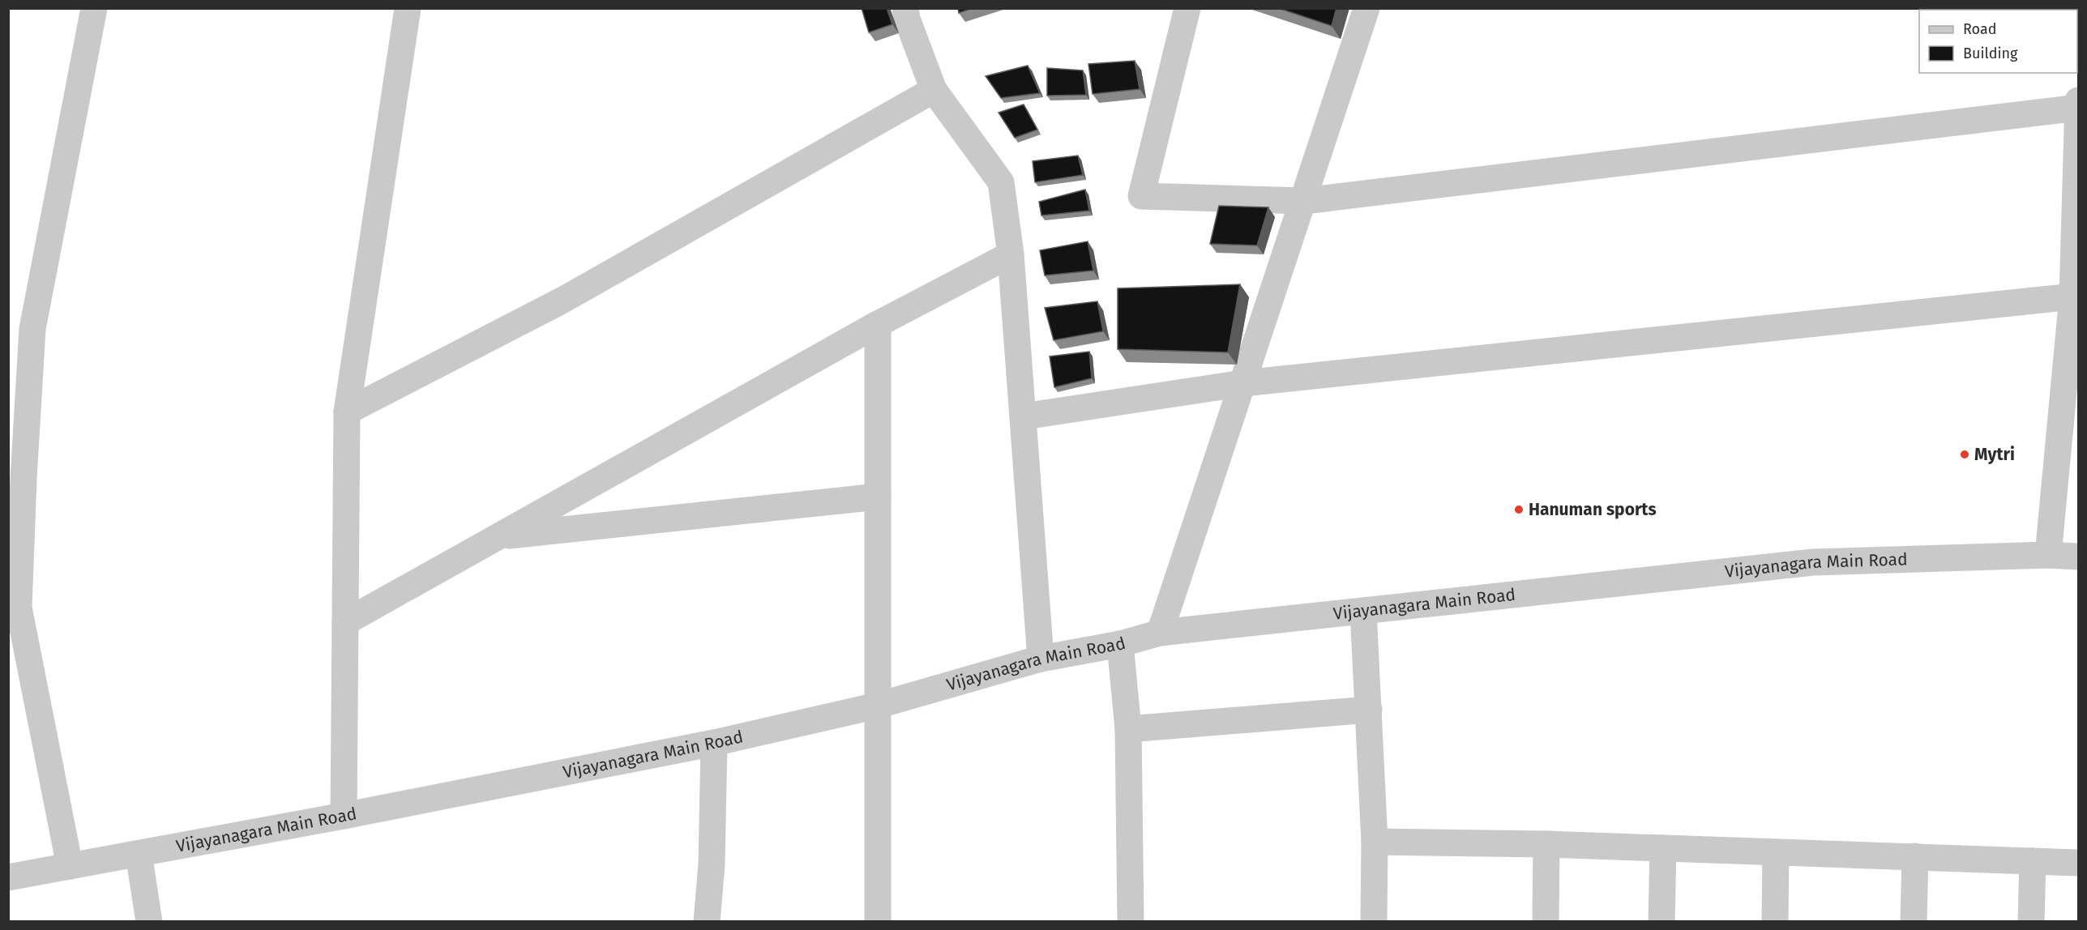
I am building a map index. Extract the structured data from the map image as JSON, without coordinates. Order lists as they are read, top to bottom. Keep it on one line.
{"streets":{"street":["Vijayanagara Main Road"]},"places":["Mytri","Hanuman sports"],"legend":["Road","Building"]}
